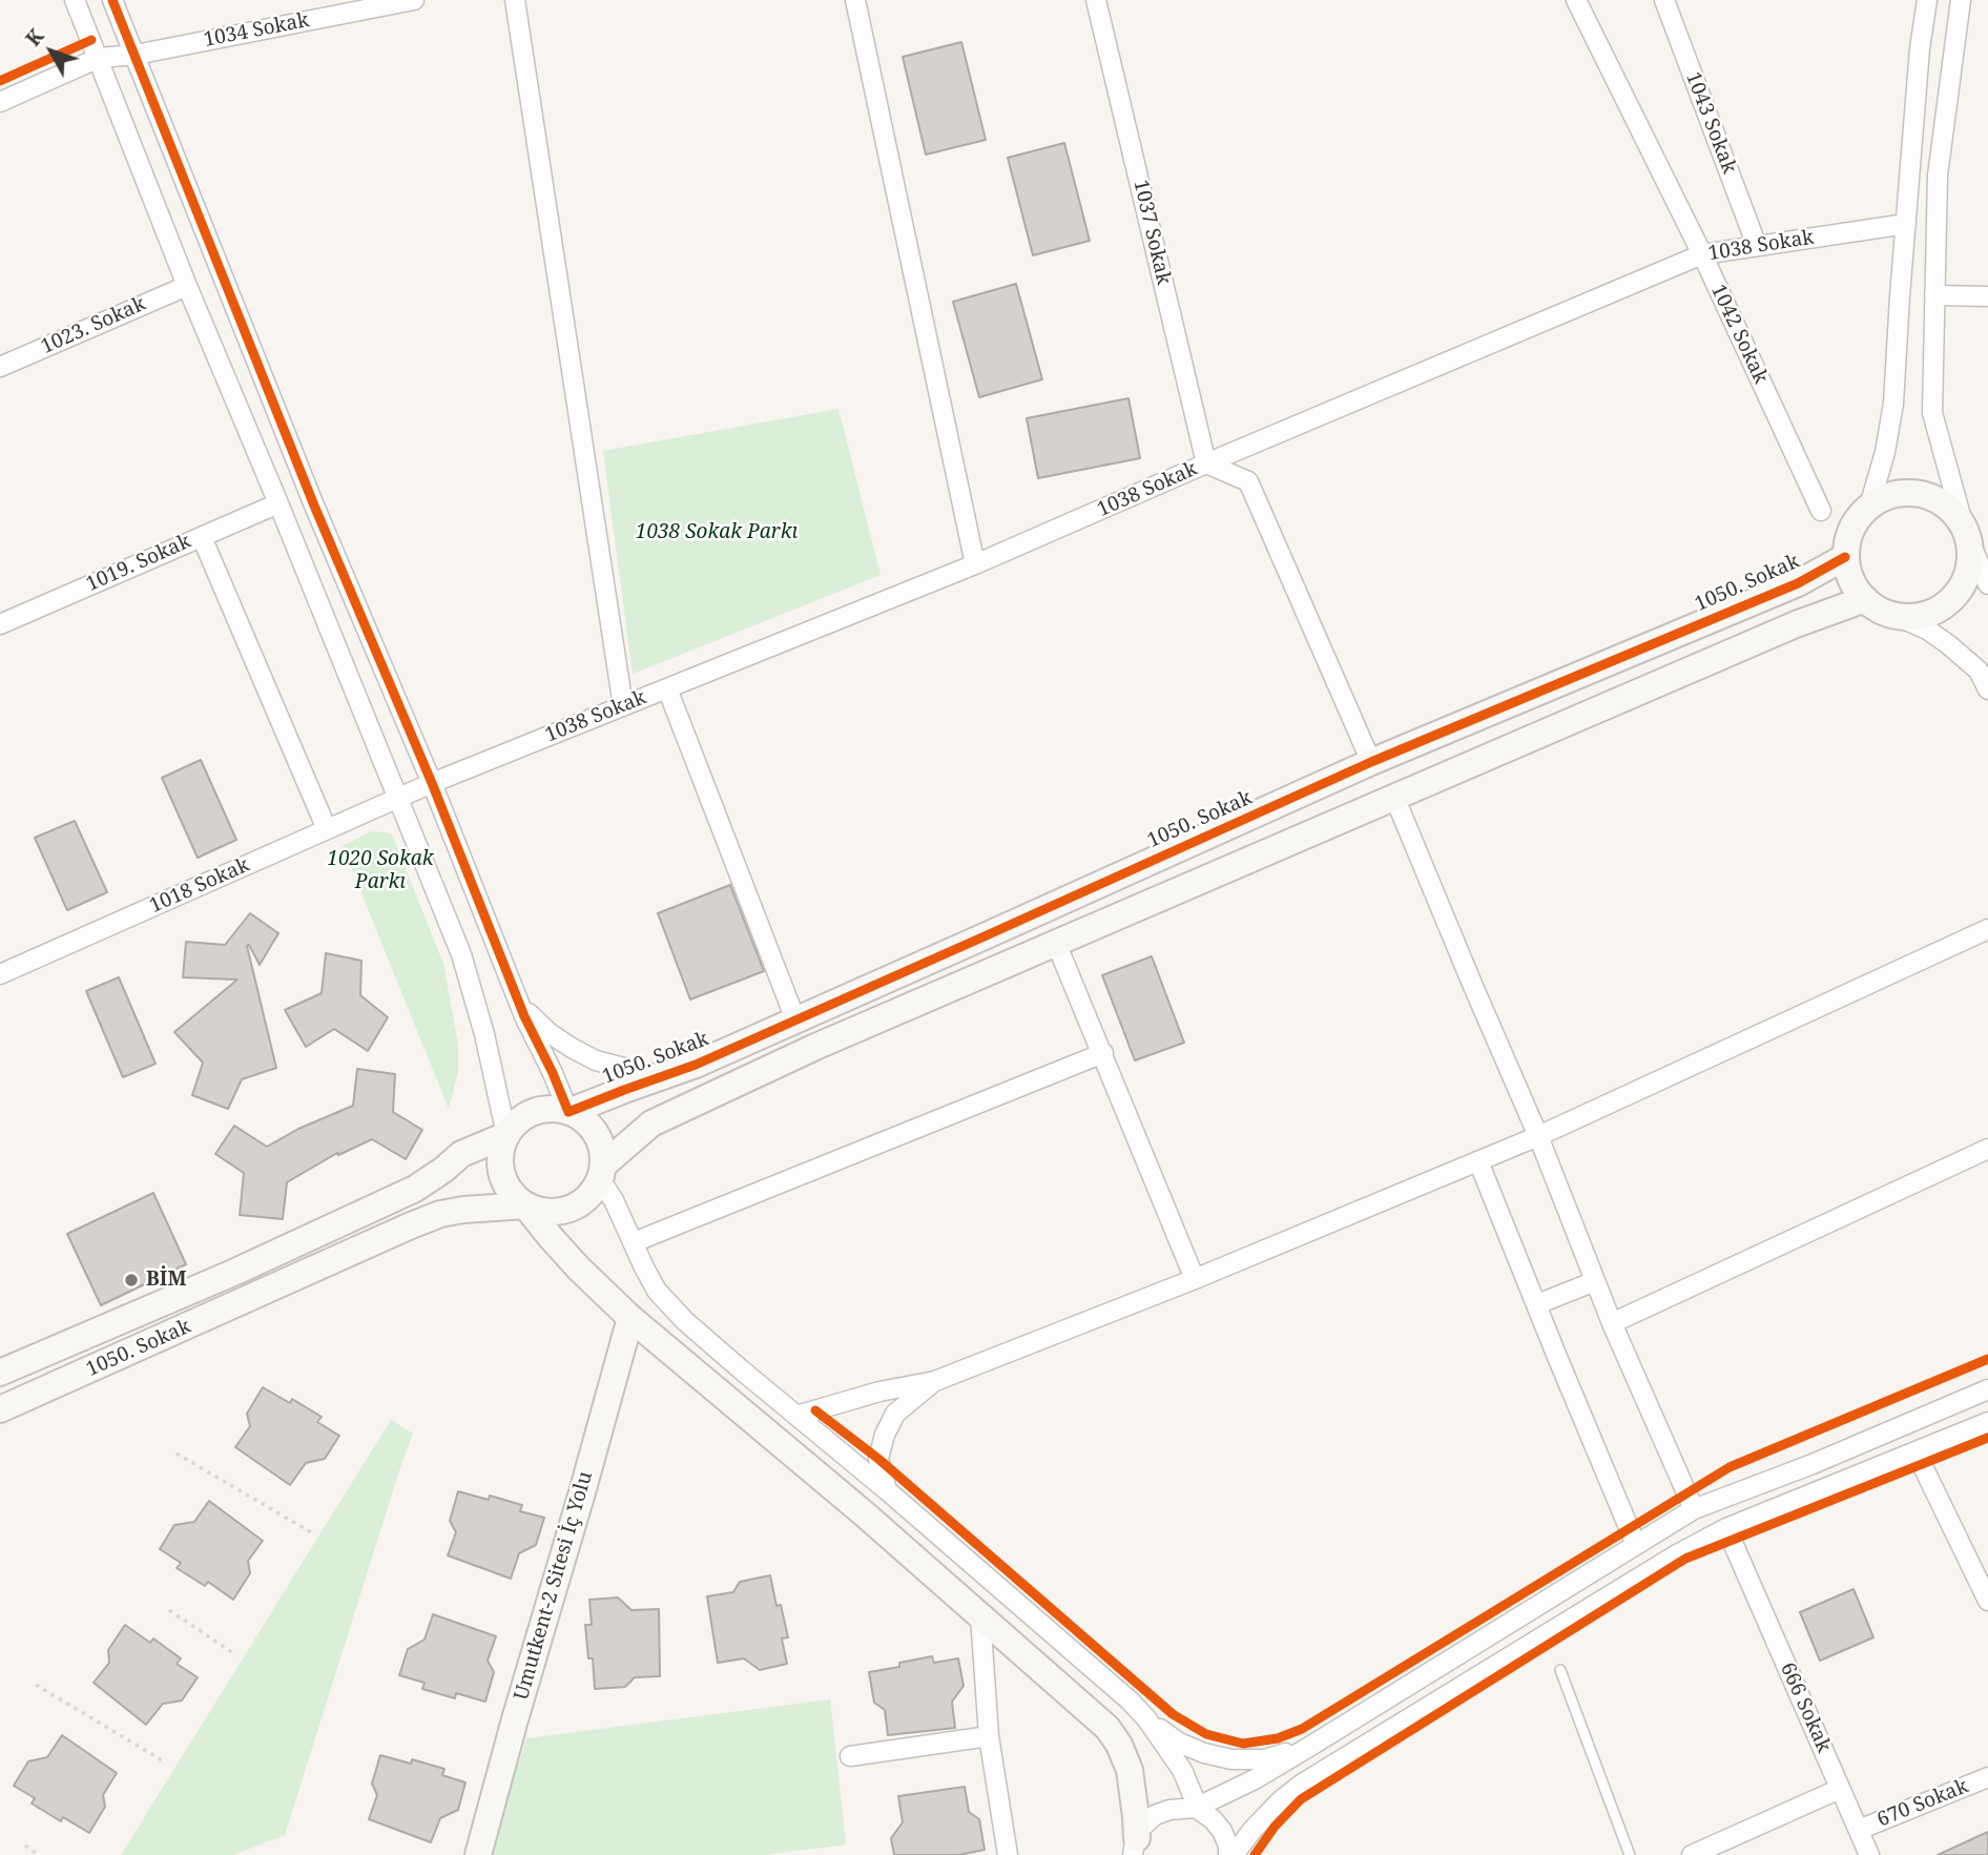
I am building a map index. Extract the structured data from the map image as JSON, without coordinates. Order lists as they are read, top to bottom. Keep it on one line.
{"streets":{"street":["1034 Sokak","1043 Sokak","1037 Sokak","1038 Sokak","1023. Sokak","1042 Sokak","1019. Sokak","1050. Sokak","1018 Sokak","Umutkent-2 Sitesi İç Yolu","666 Sokak","670 Sokak"]},"crossings":[["1043 Sokak","1038 Sokak"],["1037 Sokak","1038 Sokak"],["1038 Sokak","1042 Sokak"],["1038 Sokak","1018 Sokak"],["666 Sokak","670 Sokak"]],"parks":["1038 Sokak Parkı","1020 Sokak Parkı"],"places":["BİM"],"north":"top left"}
